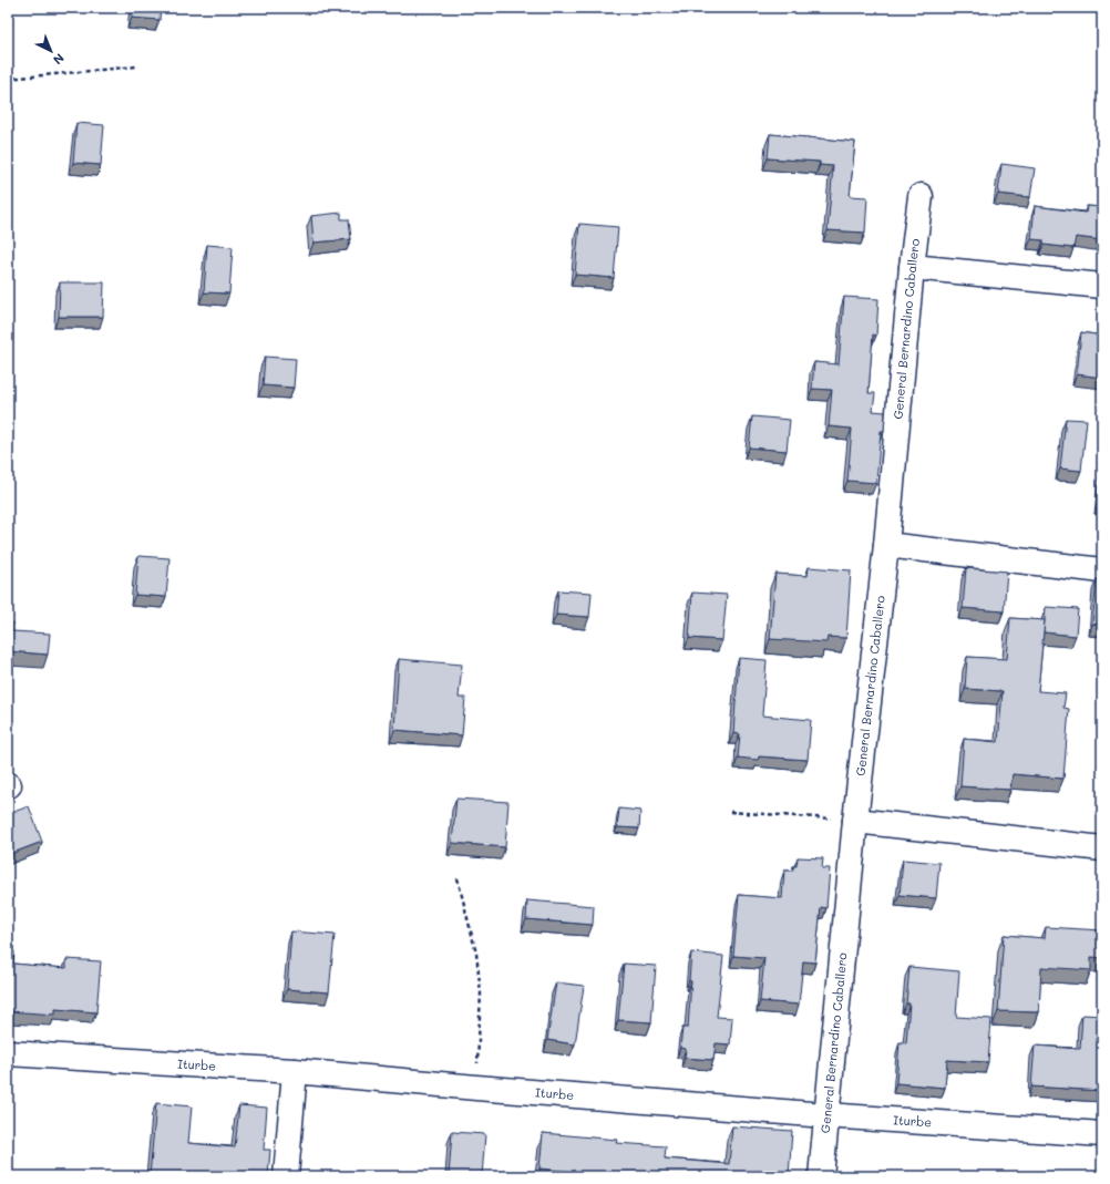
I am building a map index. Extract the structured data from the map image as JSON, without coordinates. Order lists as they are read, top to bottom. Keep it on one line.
{"streets":{"street":["General Bernardino Caballero","Iturbe"]},"crossings":[["General Bernardino Caballero","Iturbe"]],"north":"bottom right"}
